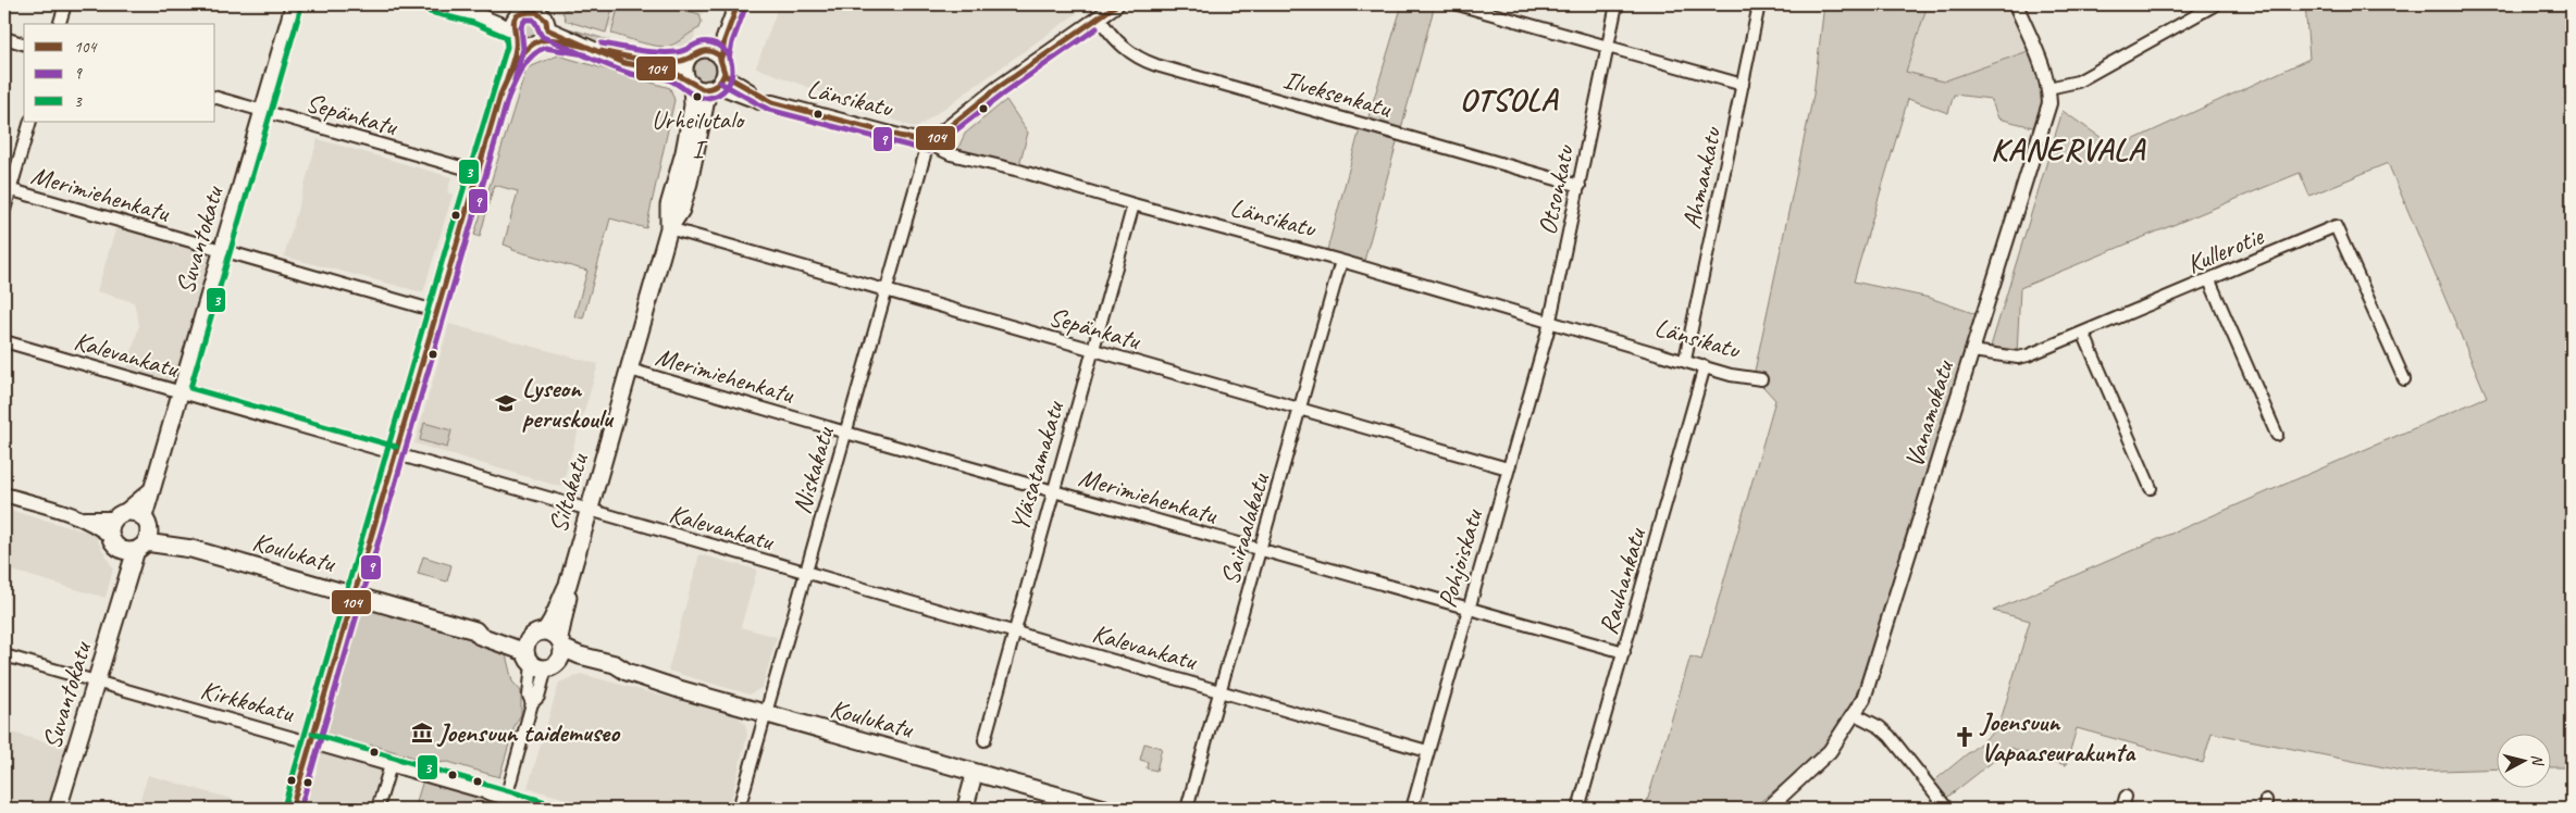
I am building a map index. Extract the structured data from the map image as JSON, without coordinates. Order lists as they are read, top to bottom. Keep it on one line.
{"streets":{"main road":["Suvantokatu","Siltakatu","Koulukatu"],"street":["Ilveksenkatu","Länsikatu","Sepänkatu","Ahmankatu","Otsonkatu","Merimiehenkatu","Kullerotie","Kalevankatu","Vanamokatu","Yläsatamakatu","Niskakatu","Sairaalakatu","Pohjoiskatu","Rauhankatu","Kirkkokatu"]},"crossings":[["Ilveksenkatu","Otsonkatu"],["Länsikatu","Ahmankatu"],["Länsikatu","Otsonkatu"],["Länsikatu","Yläsatamakatu"],["Länsikatu","Niskakatu"],["Länsikatu","Siltakatu"],["Länsikatu","Sairaalakatu"],["Länsikatu","Pohjoiskatu"],["Länsikatu","Rauhankatu"],["Sepänkatu","Suvantokatu"],["Sepänkatu","Yläsatamakatu"],["Sepänkatu","Niskakatu"],["Sepänkatu","Siltakatu"],["Sepänkatu","Sairaalakatu"],["Sepänkatu","Pohjoiskatu"],["Otsonkatu","Pohjoiskatu"],["Merimiehenkatu","Suvantokatu"],["Merimiehenkatu","Yläsatamakatu"],["Merimiehenkatu","Niskakatu"],["Merimiehenkatu","Siltakatu"],["Merimiehenkatu","Sairaalakatu"],["Merimiehenkatu","Pohjoiskatu"],["Merimiehenkatu","Rauhankatu"],["Suvantokatu","Kalevankatu"],["Suvantokatu","Koulukatu"],["Suvantokatu","Kirkkokatu"],["Kullerotie","Vanamokatu"],["Kalevankatu","Yläsatamakatu"],["Kalevankatu","Niskakatu"],["Kalevankatu","Siltakatu"],["Kalevankatu","Sairaalakatu"],["Kalevankatu","Pohjoiskatu"],["Niskakatu","Koulukatu"],["Siltakatu","Koulukatu"],["Siltakatu","Kirkkokatu"]],"districts":["OTSOLA","KANERVALA"],"places":{"other":["Urheilutalo I"],"school or university":["Lyseon peruskoulu"],"museum":["Joensuun taidemuseo"],"church":["Joensuun Vapaaseurakunta"]},"lines":["transit line 104","transit line 3","transit line 9"],"legend":["104","9","3"],"north":"right"}
